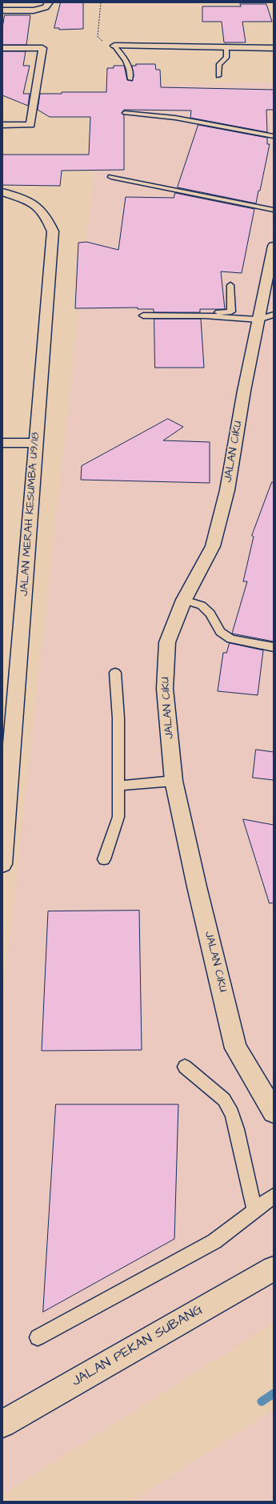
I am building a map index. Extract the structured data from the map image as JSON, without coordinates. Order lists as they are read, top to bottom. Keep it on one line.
{"streets":{"street":["JALAN CIKU","JALAN MERAH KESUMBA U9/18","JALAN PEKAN SUBANG"]}}
